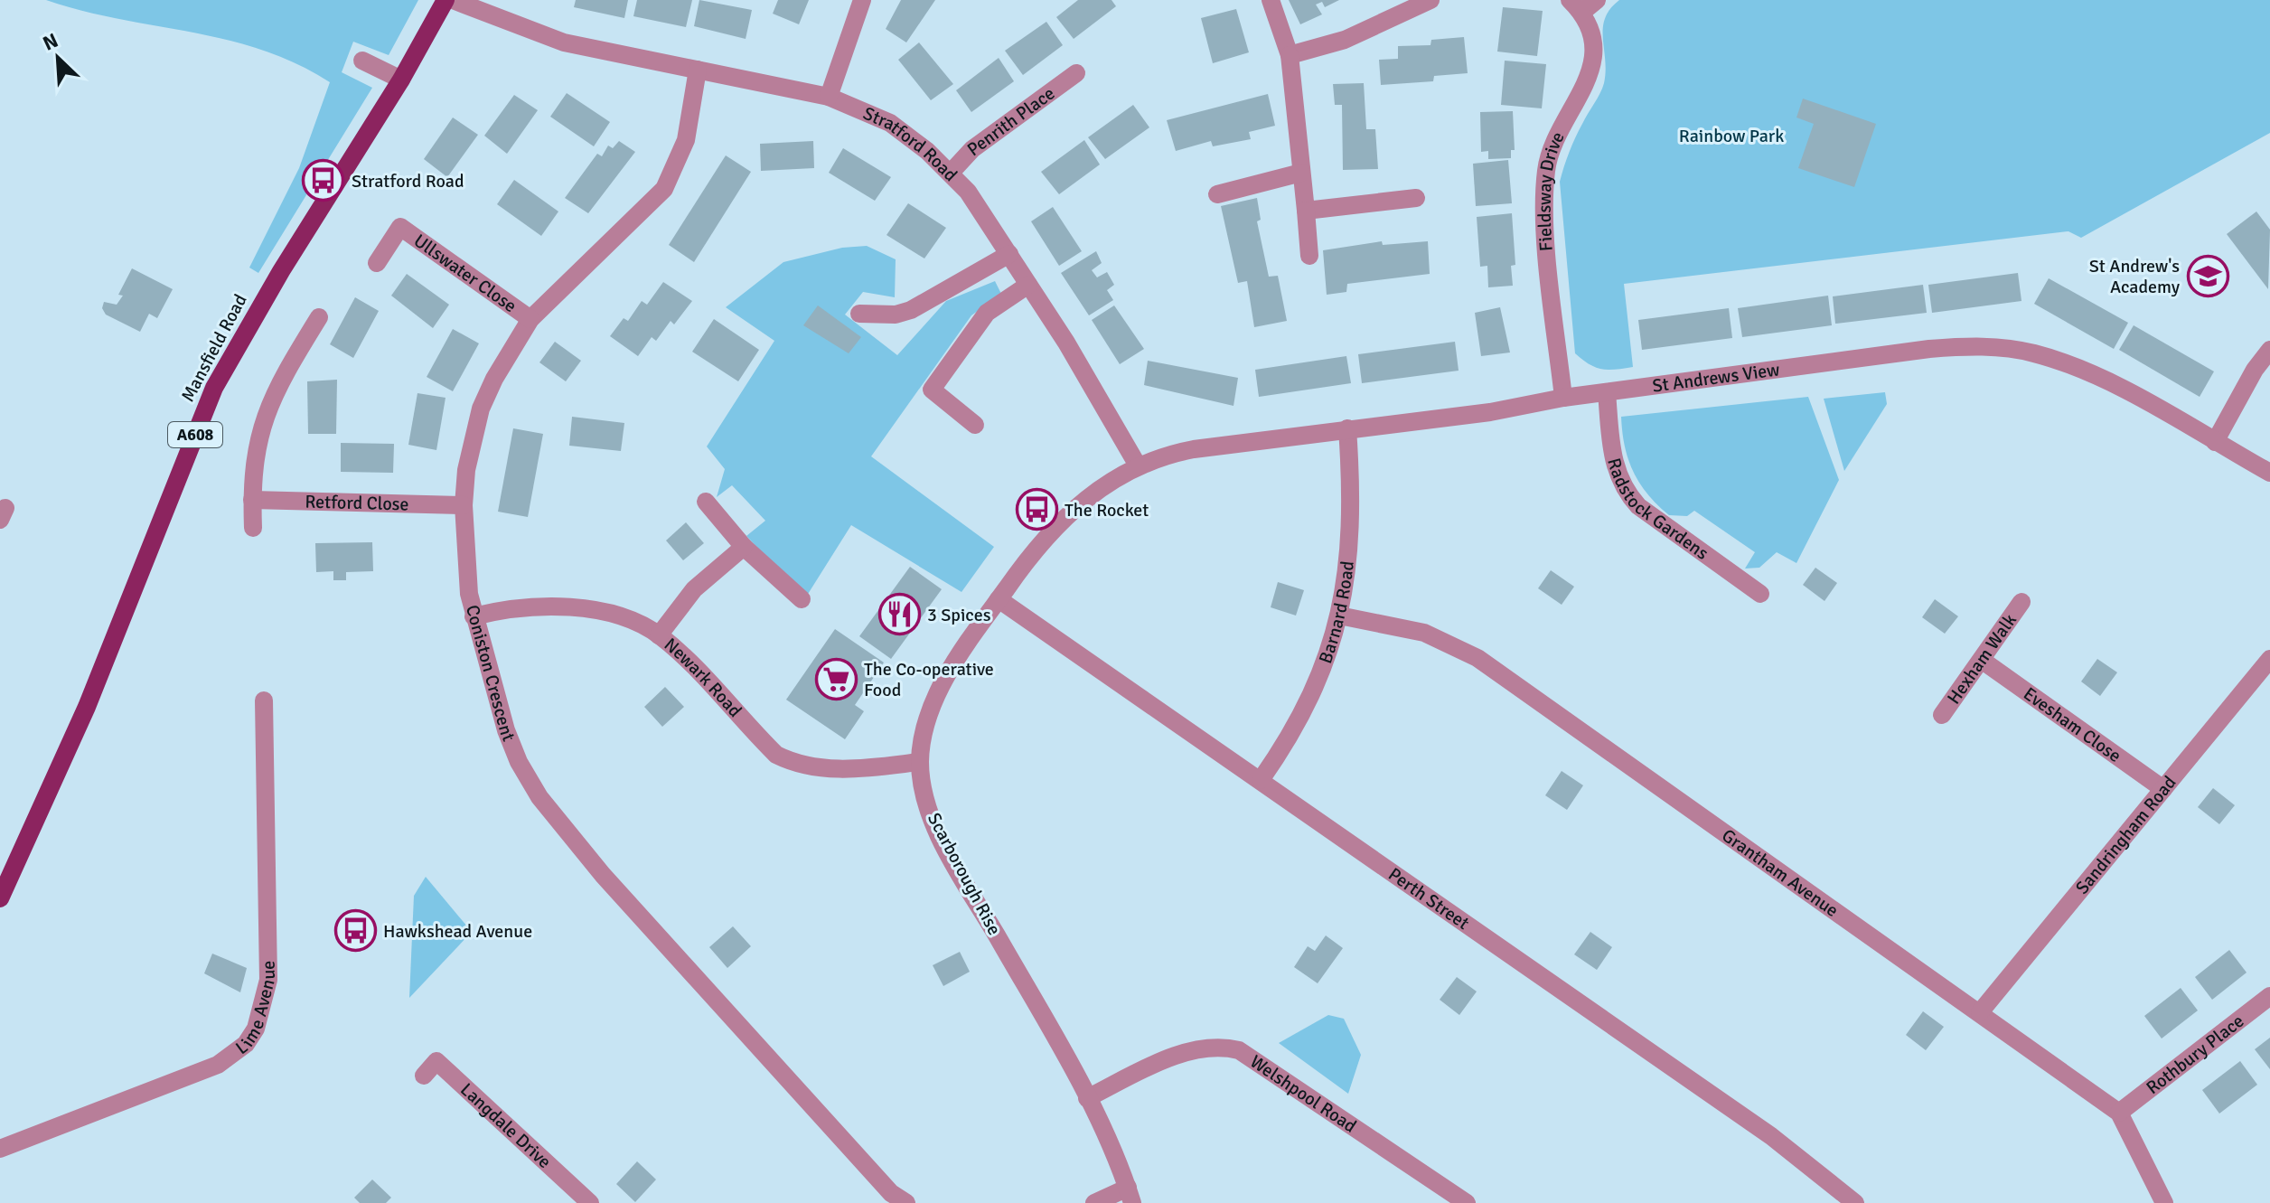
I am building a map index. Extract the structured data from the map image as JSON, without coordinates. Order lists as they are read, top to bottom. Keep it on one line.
{"streets":{"main road":["Mansfield Road","A608"],"street":["Penrith Place","Stratford Road","Fieldsway Drive","Ullswater Close","St Andrews View","Retford Close","Radstock Gardens","Barnard Road","Hexham Walk","Coniston Crescent","Newark Road","Evesham Close","Sandringham Road","Grantham Avenue","Scarborough Rise","Perth Street","Lime Avenue","Rothbury Place","Welshpool Road","Langdale Drive"]},"crossings":[["Penrith Place","Stratford Road"],["Stratford Road","St Andrews View"],["Stratford Road","Coniston Crescent"],["Stratford Road","Scarborough Rise"],["Fieldsway Drive","St Andrews View"],["Ullswater Close","Coniston Crescent"],["St Andrews View","Radstock Gardens"],["St Andrews View","Barnard Road"],["St Andrews View","Scarborough Rise"],["Retford Close","Coniston Crescent"],["Barnard Road","Grantham Avenue"],["Barnard Road","Perth Street"],["Hexham Walk","Evesham Close"],["Coniston Crescent","Newark Road"],["Newark Road","Scarborough Rise"],["Evesham Close","Sandringham Road"],["Sandringham Road","Grantham Avenue"],["Grantham Avenue","Rothbury Place"],["Scarborough Rise","Perth Street"],["Scarborough Rise","Welshpool Road"]],"parks":["Rainbow Park"],"places":{"bus stop":["Stratford Road","The Rocket","Hawkshead Avenue"],"school or university":["St Andrew's Academy"],"restaurant":["3 Spices"],"supermarket":["The Co-operative Food"]},"north":"top left"}
